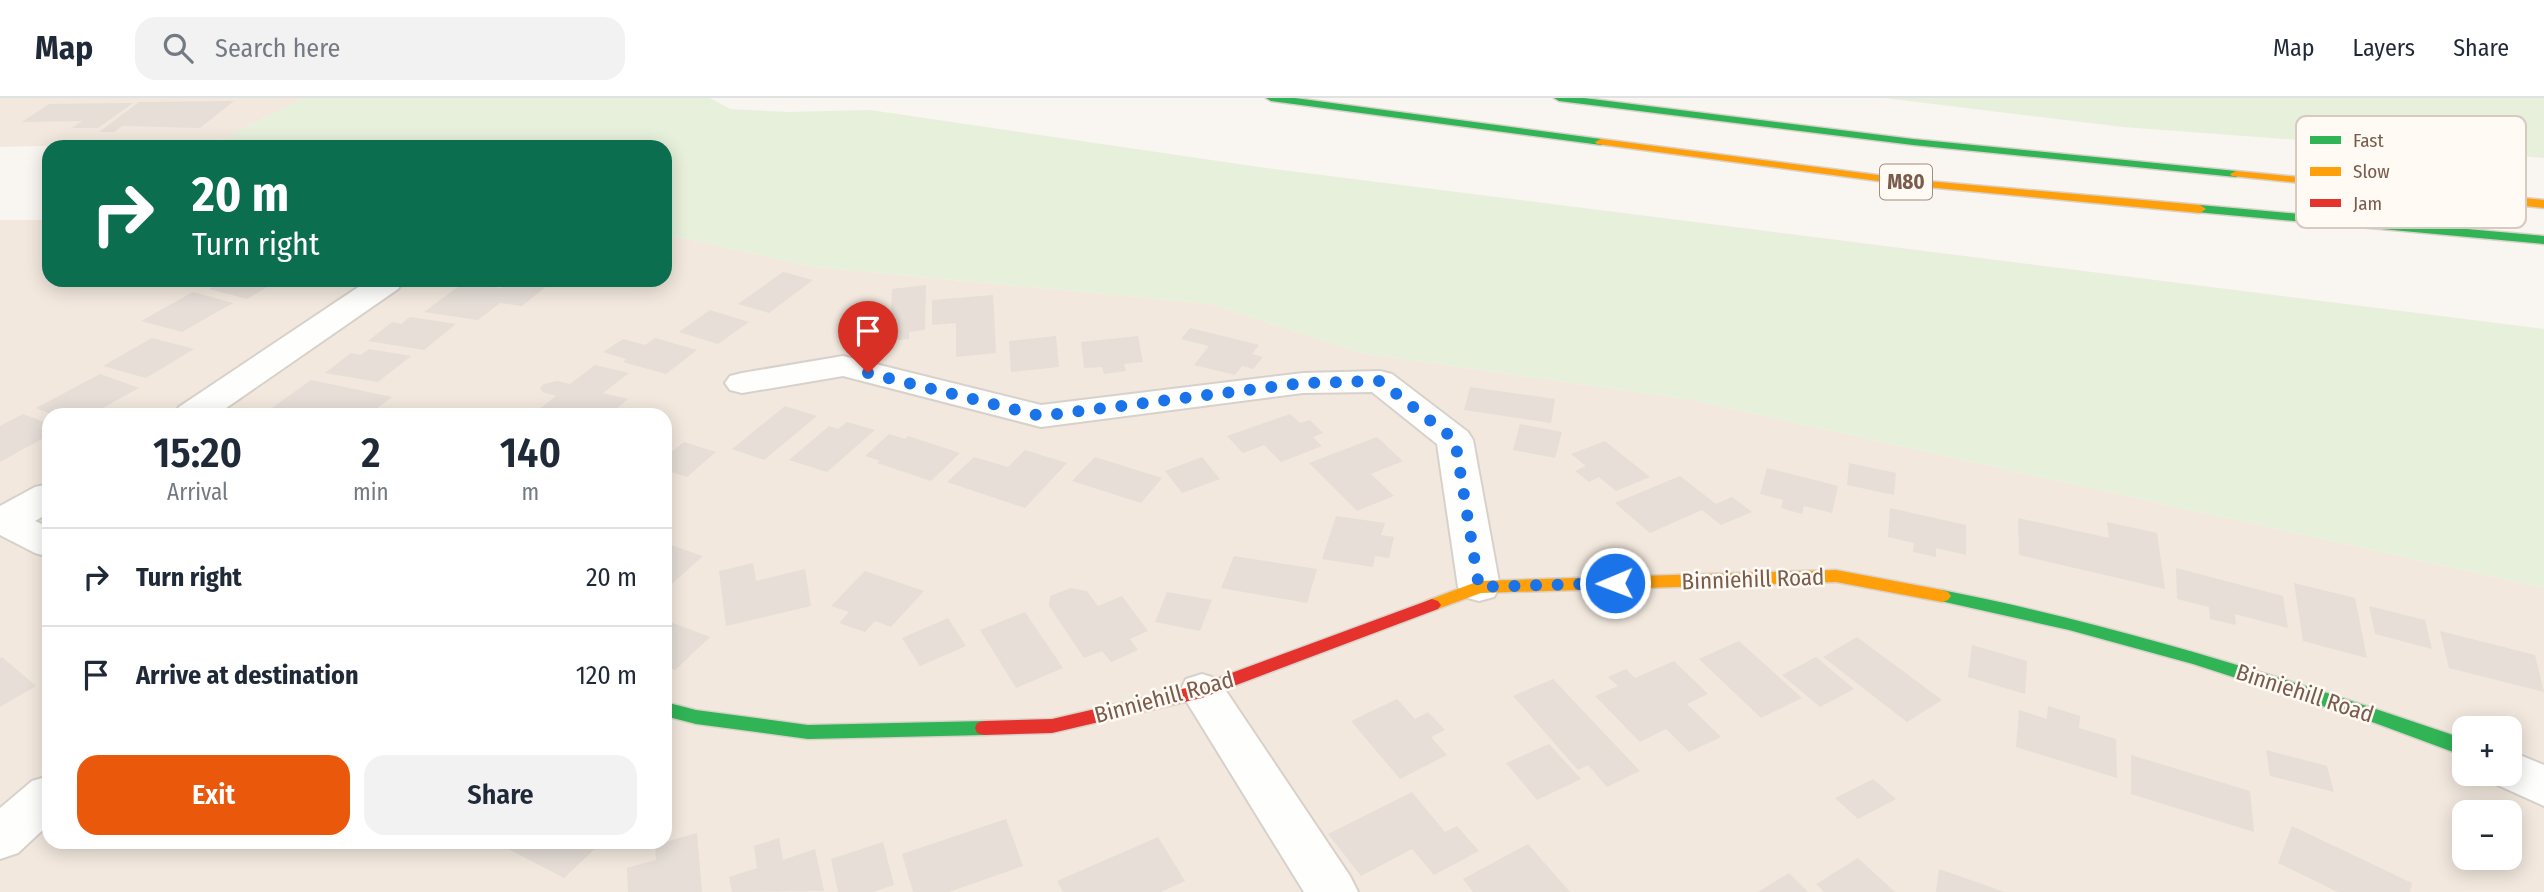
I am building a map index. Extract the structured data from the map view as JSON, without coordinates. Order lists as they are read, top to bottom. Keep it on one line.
{"streets":{"main road":["M80","Binniehill Road"]},"legend":["Fast","Slow","Jam"],"page":{"header":"Map","search":"Search here","nav":["Map","Layers","Share"],"turn":["20 m","Turn right"],"eta":["15:20","Arrival","2","min","140","m"],"list":[{"name":"Turn right","value":"20 m"},{"name":"Arrive at destination","value":"120 m"}],"map_buttons":["+","−"],"buttons":["Exit","Share"]}}
